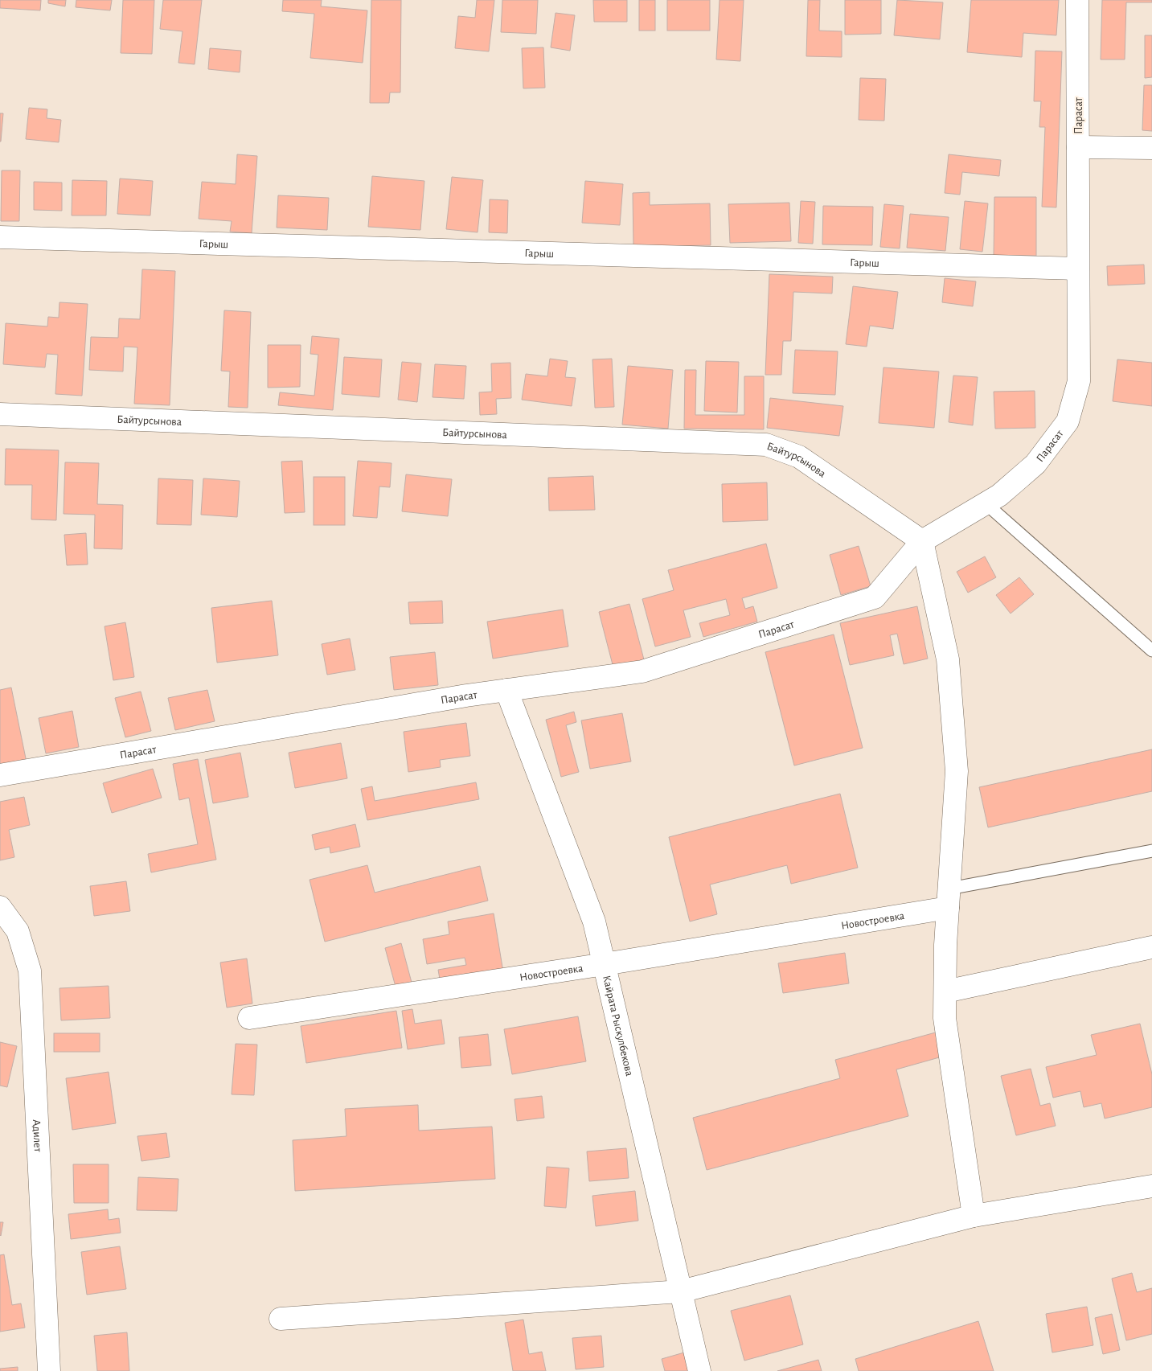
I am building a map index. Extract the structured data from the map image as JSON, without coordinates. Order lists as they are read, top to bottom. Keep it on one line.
{"streets":{"street":["Парасат","Гарыш","Байтурсынова","Новостроевка","Кайрата Рыскулбекова","Адилет"]},"crossings":[["Парасат","Гарыш"],["Парасат","Байтурсынова"],["Парасат","Кайрата Рыскулбекова"],["Новостроевка","Кайрата Рыскулбекова"]]}
